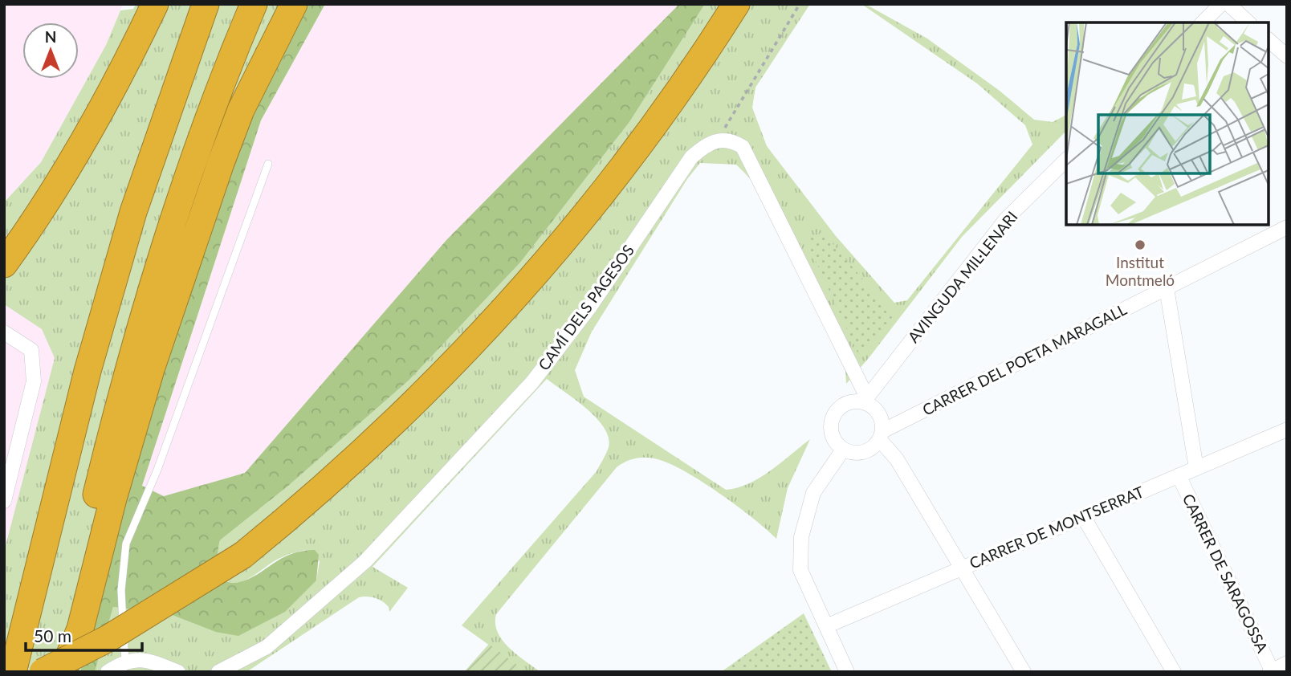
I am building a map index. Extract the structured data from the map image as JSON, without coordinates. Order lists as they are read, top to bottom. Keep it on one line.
{"streets":{"street":["AVINGUDA MIL·LENARI","CAMÍ DELS PAGESOS","CARRER DEL POETA MARAGALL","CARRER DE MONTSERRAT","CARRER DE SARAGOSSA"]},"crossings":[["AVINGUDA MIL·LENARI","CARRER DEL POETA MARAGALL"],["CARRER DE MONTSERRAT","CARRER DE SARAGOSSA"]],"places":["Institut Montmeló"],"scale_bar":"50 m","north":"top"}
